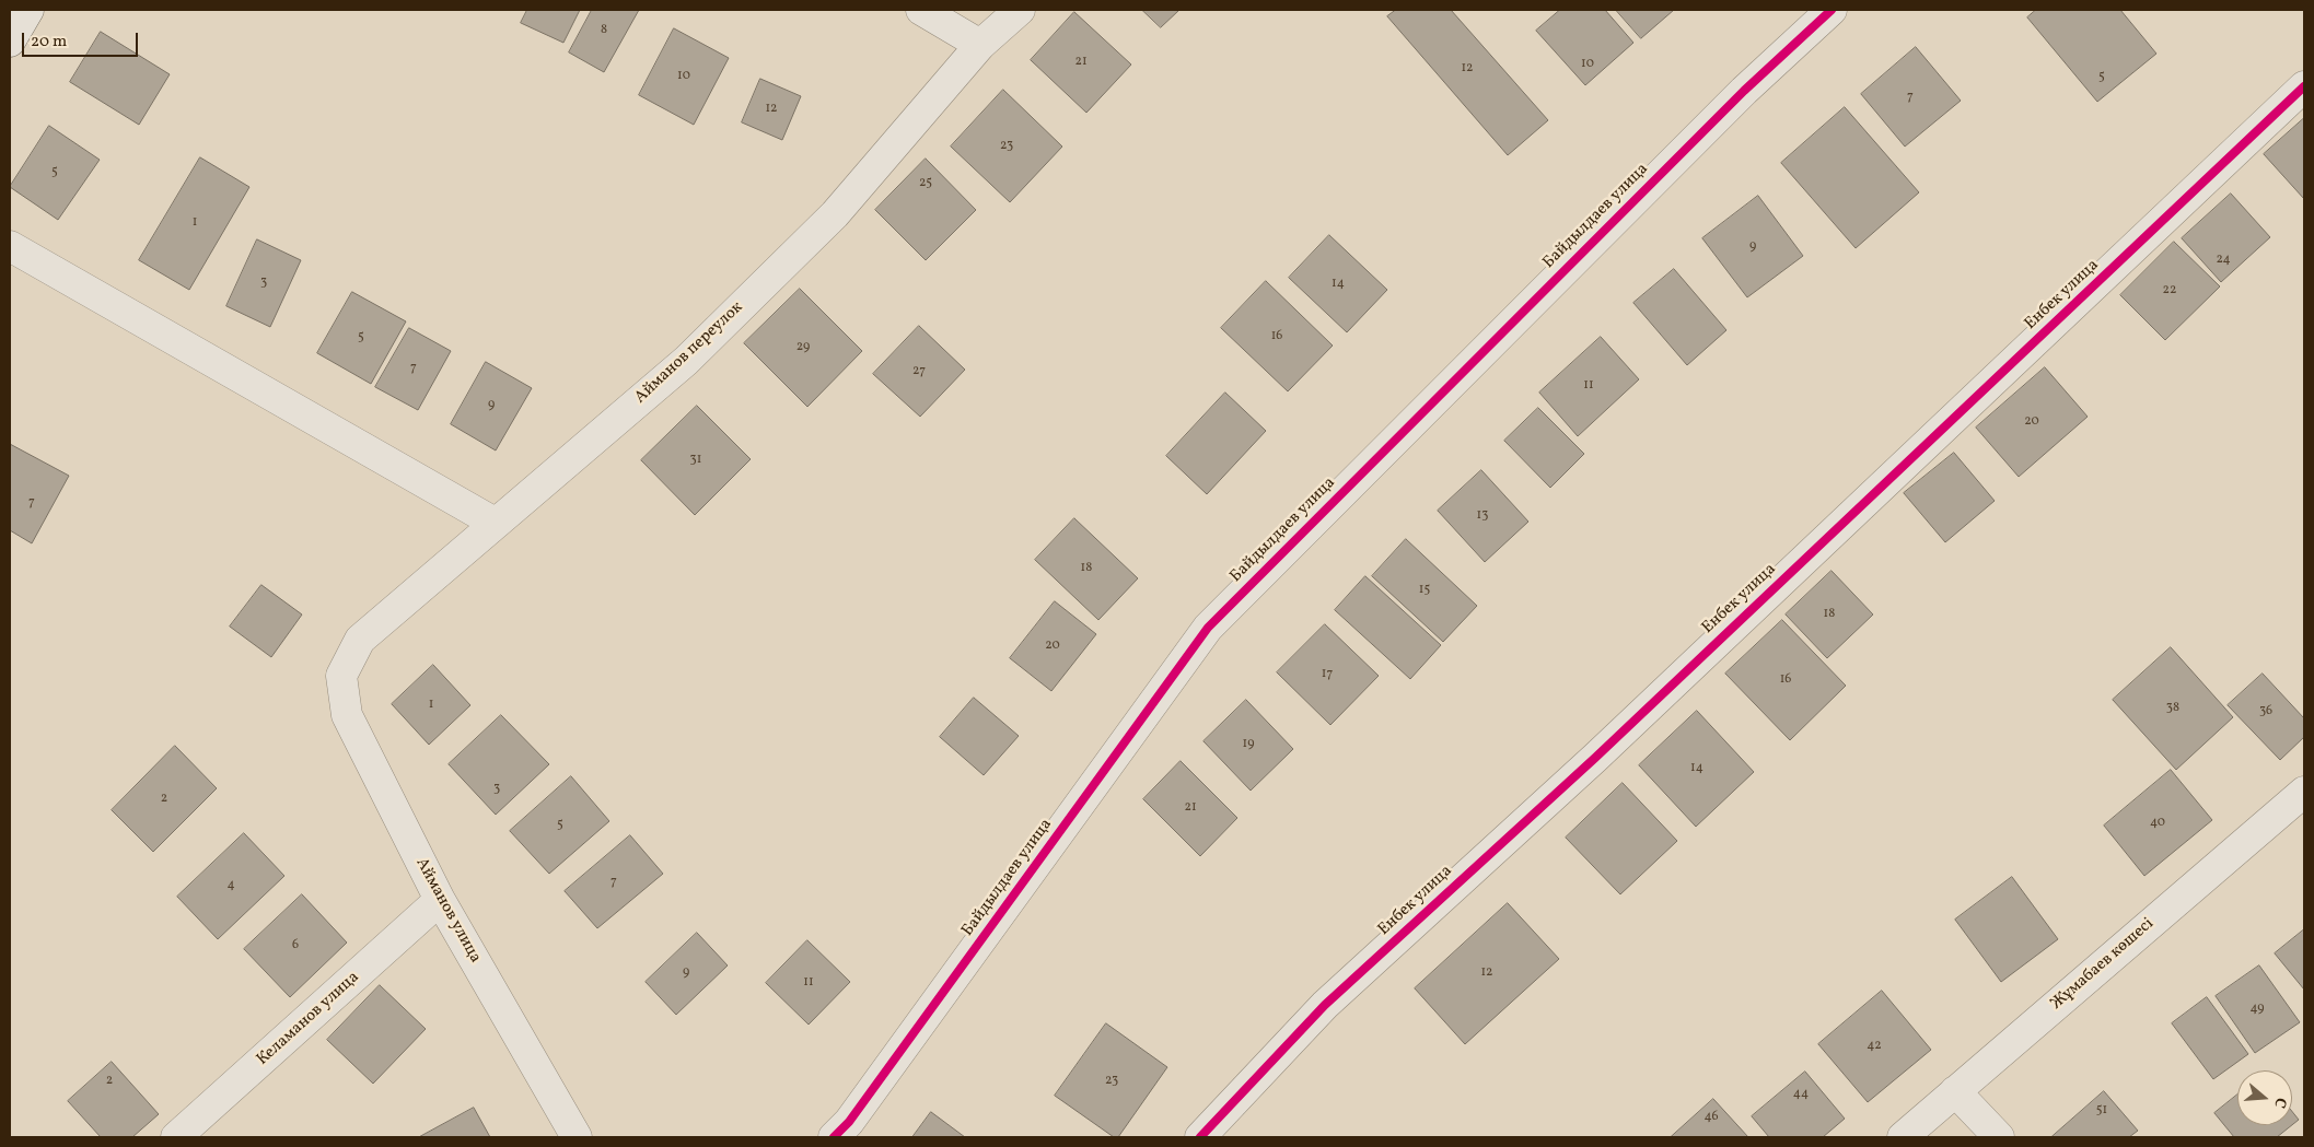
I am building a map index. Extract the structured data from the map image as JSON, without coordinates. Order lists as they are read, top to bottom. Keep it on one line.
{"streets":{"street":["Байдылдаев улица","Енбек улица","Айманов переулок","Айманов улица","Жұмабаев көшесі","Келаманов улица"]},"crossings":[["Айманов переулок","Айманов улица"],["Айманов улица","Келаманов улица"]],"house_numbers":["8","21","10","12","10","5","7","12","23","5","25","1","9","24","3","14","22","16","5","29","7","27","11","9","20","31","7","13","18","15","18","20","17","16","1","38","36","19","14","3","2","21","40","5","7","4","6","9","12","11","49","42","2","23","44","51","46"],"scale_bar":"20 m","north":"right"}
